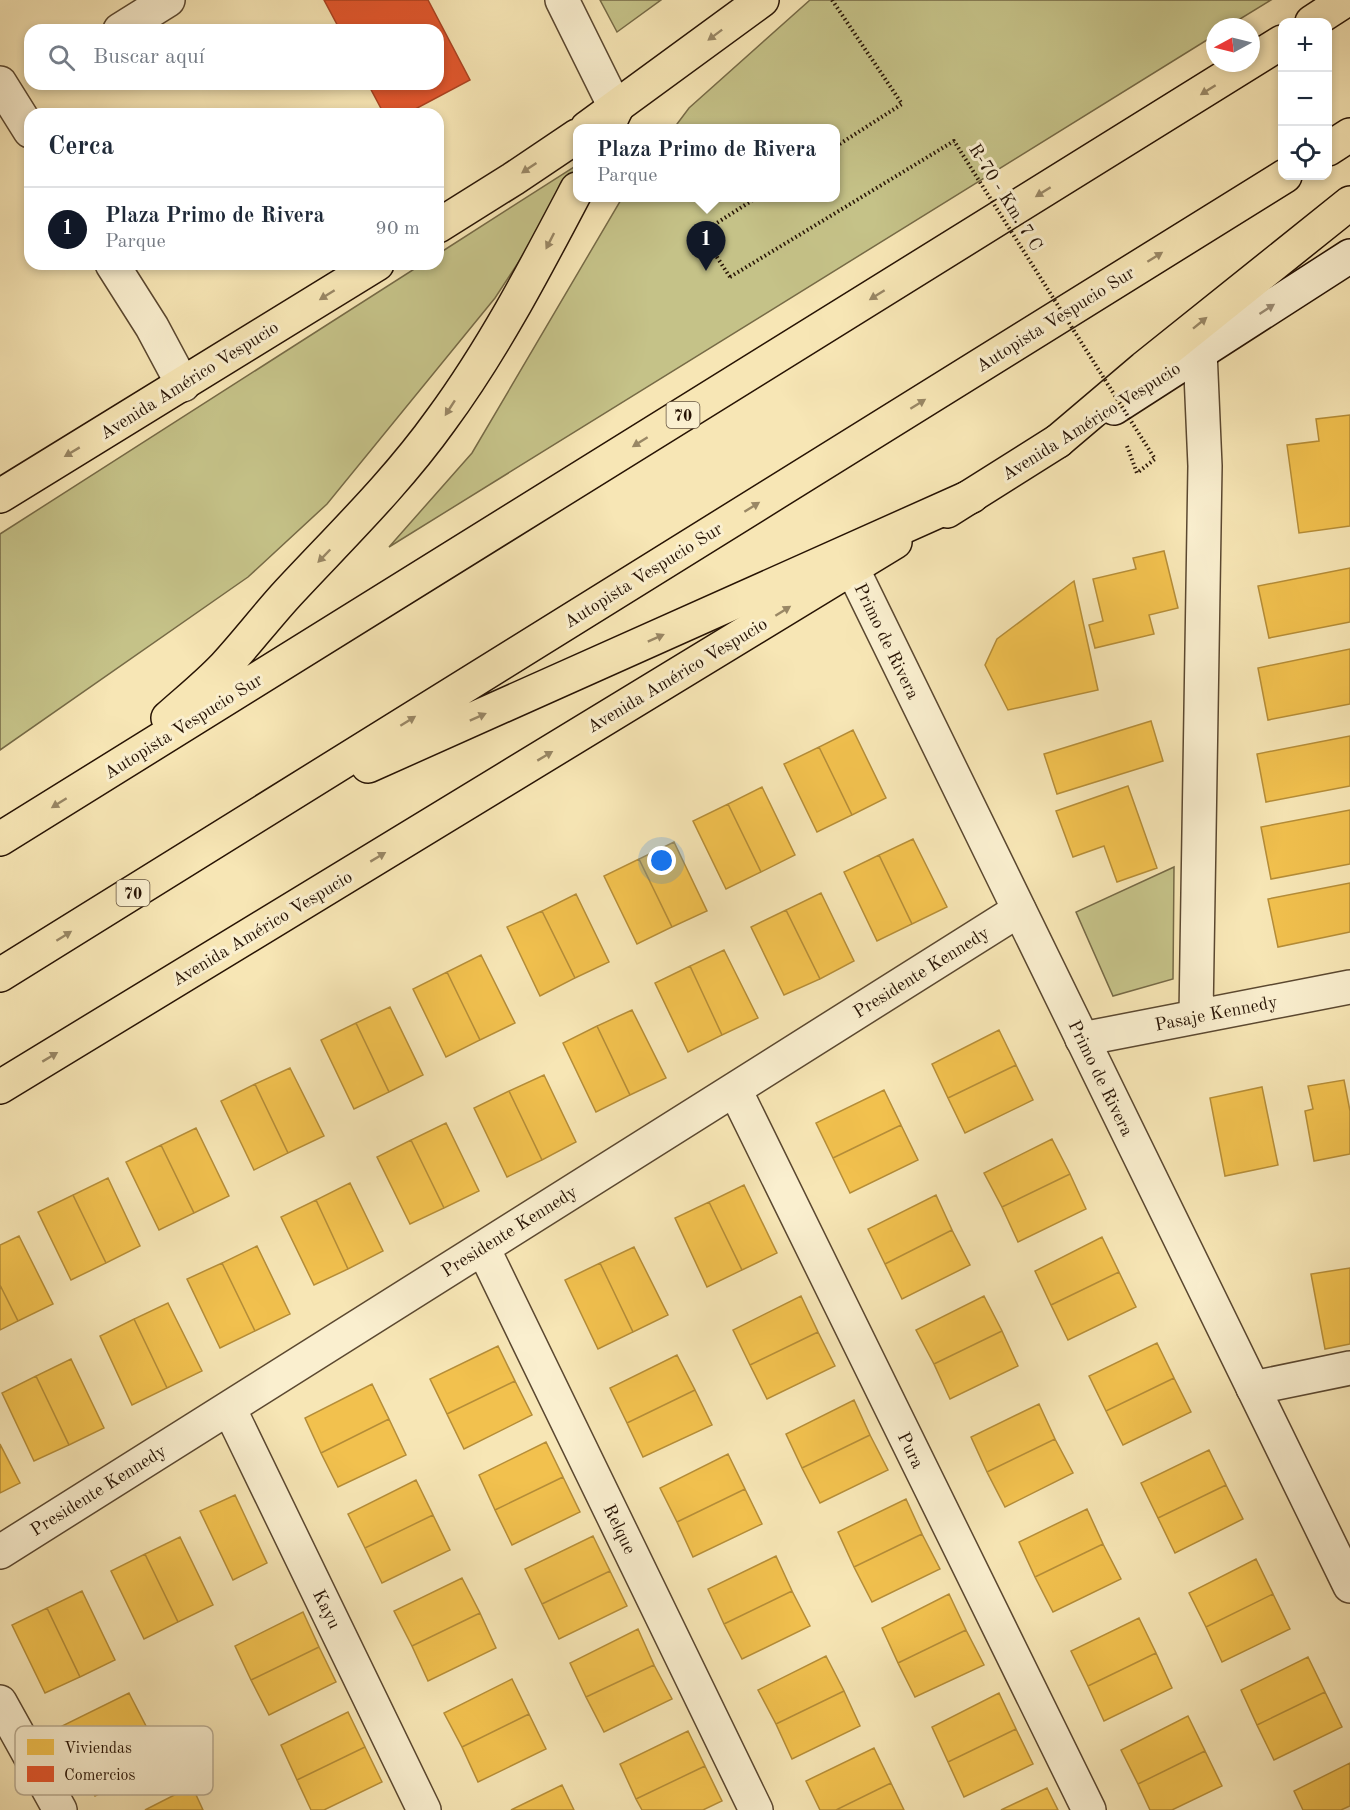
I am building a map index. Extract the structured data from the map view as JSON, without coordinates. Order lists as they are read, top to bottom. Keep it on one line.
{"streets":{"main road":["Autopista Vespucio Sur","Avenida Américo Vespucio","70"],"street":["Primo de Rivera","Presidente Kennedy","Pasaje Kennedy","Pura","Relque","Kayu"],"path":["R-70 - Km. 7 C"]},"crossings":[["Avenida Américo Vespucio","Primo de Rivera"],["Primo de Rivera","Presidente Kennedy"],["Primo de Rivera","Pasaje Kennedy"],["Presidente Kennedy","Pura"],["Presidente Kennedy","Relque"],["Presidente Kennedy","Kayu"]],"legend":["Viviendas","Comercios"],"north":"left","page":{"map_buttons":["+","−"],"search":"Buscar aquí","heading":"Cerca","popup":["Plaza Primo de Rivera","Parque"],"list":[{"mark":"1","name":"Plaza Primo de Rivera","note":"Parque","value":"90 m"}],"pins":"1"}}
